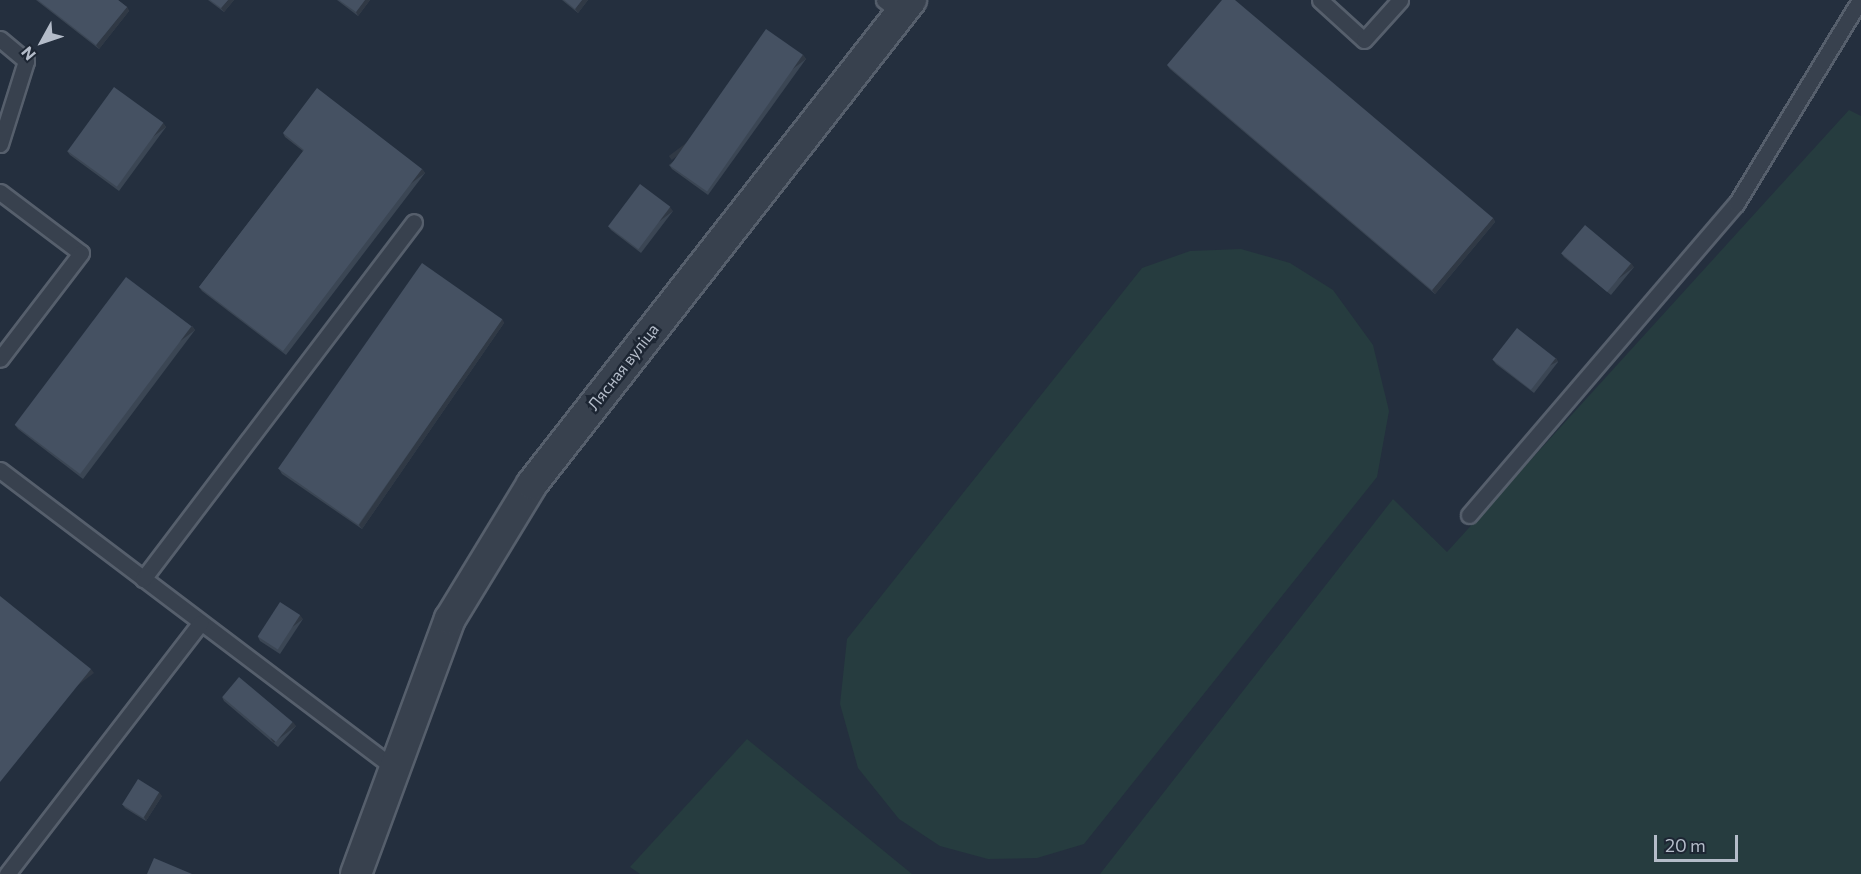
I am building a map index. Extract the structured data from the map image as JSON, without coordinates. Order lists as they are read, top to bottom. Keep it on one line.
{"streets":{"street":["Лясная вуліца"]},"scale_bar":"20 m","north":"bottom left"}
